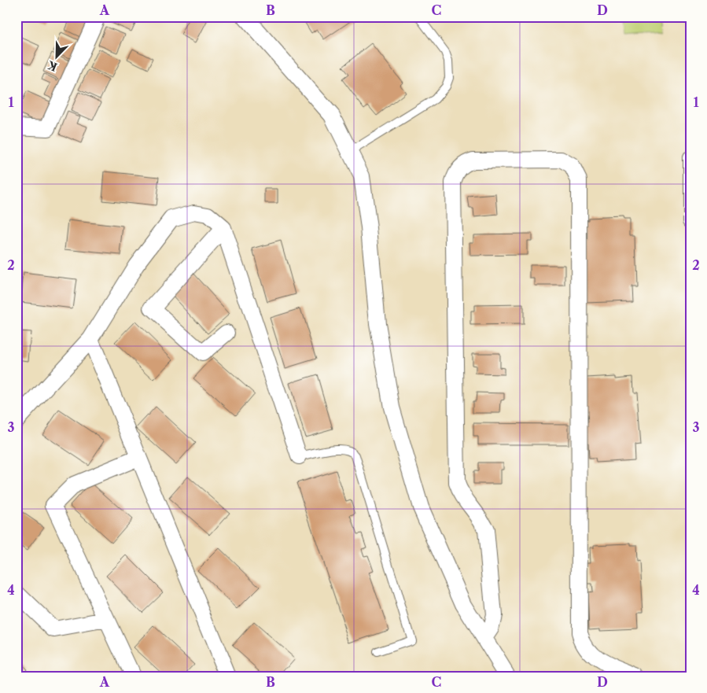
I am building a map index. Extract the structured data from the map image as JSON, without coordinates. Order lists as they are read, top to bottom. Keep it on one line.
{"north":"bottom left","grid":{"columns":["A","B","C","D"],"rows":["1","2","3","4"]}}
